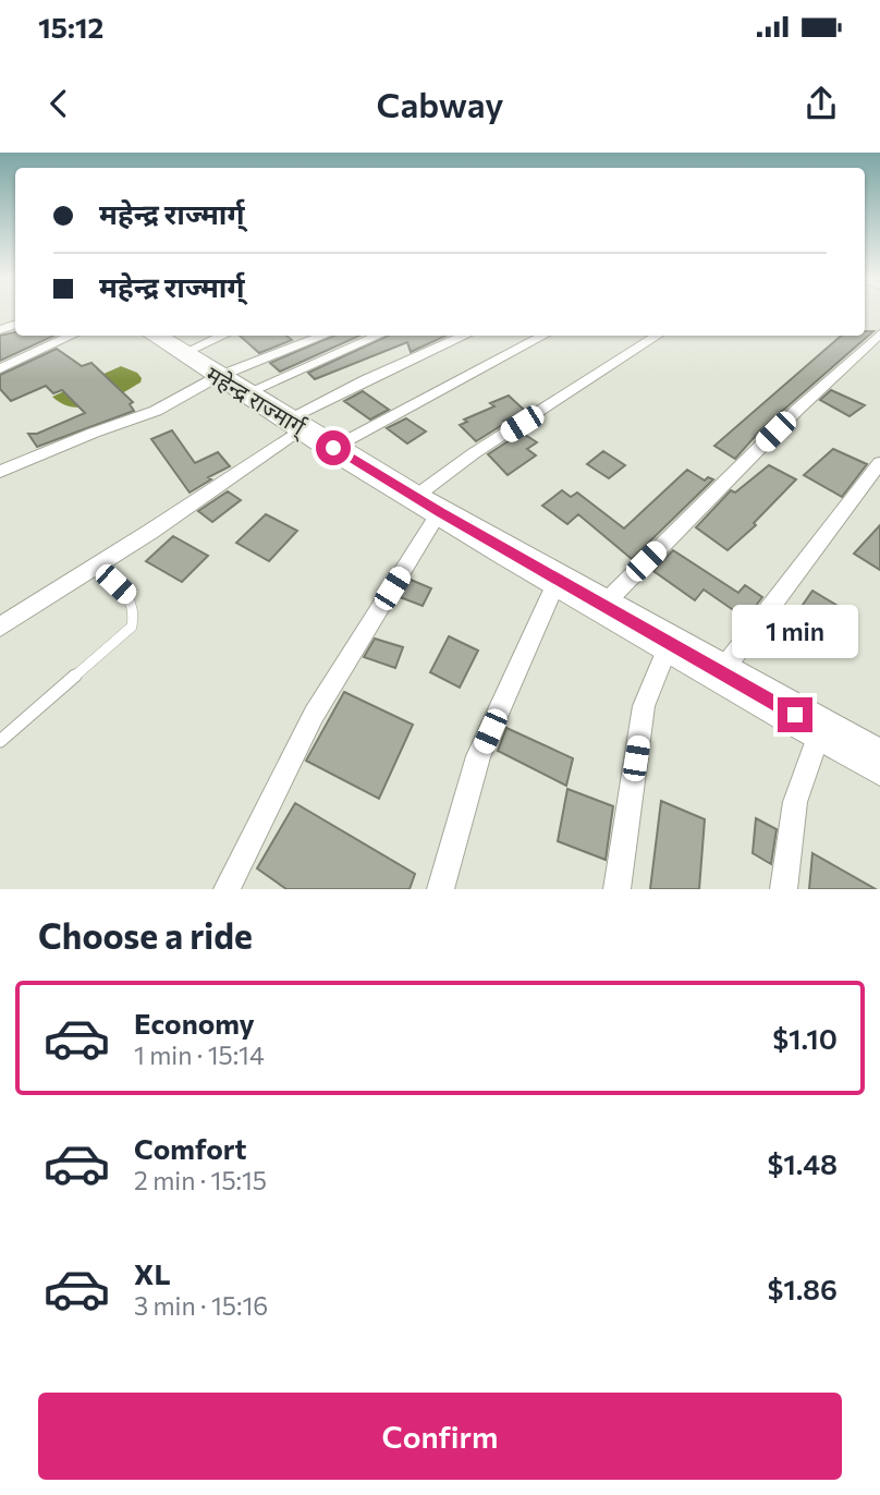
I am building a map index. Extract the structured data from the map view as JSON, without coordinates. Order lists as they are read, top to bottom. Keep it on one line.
{"streets":{"highway":["महेन्द्र राज्मार्ग्"]},"page":{"status":"15:12","header":"Cabway","banner":["महेन्द्र राज्मार्ग्","महेन्द्र राज्मार्ग्"],"bubble":"1 min","heading":"Choose a ride","list":[{"name":"Economy","note":"1 min · 15:14","value":"$1.10"},{"name":"Comfort","note":"2 min · 15:15","value":"$1.48"},{"name":"XL","note":"3 min · 15:16","value":"$1.86"}],"buttons":"Confirm"}}
